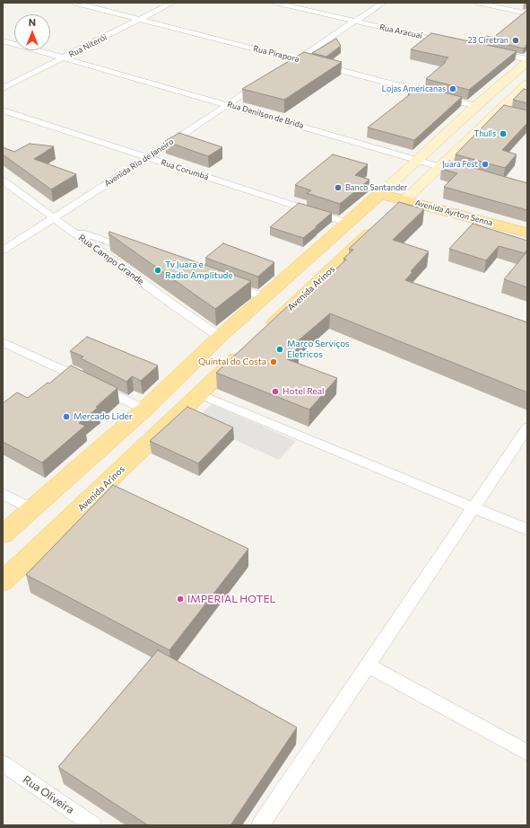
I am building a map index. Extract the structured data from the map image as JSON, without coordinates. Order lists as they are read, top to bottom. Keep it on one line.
{"streets":{"main road":["Avenida Ayrton Senna","Avenida Arinos"],"street":["Rua Aracuaí","Rua Niterói","Rua Pirapora","Rua Denilson de Brida","Avenida Rio de Janeiro","Rua Corumbá","Rua Campo Grande","Rua Oliveira"]},"crossings":[["Rua Niterói","Rua Pirapora"],["Rua Niterói","Rua Denilson de Brida"],["Rua Denilson de Brida","Avenida Rio de Janeiro"],["Rua Denilson de Brida","Avenida Arinos"],["Avenida Rio de Janeiro","Rua Corumbá"],["Avenida Rio de Janeiro","Rua Campo Grande"],["Avenida Ayrton Senna","Avenida Arinos"]],"places":["23 Ciretran","Lojas Americanas","Thulls","Juara Fest","Banco Santander","Tv Juara e Radio Amplitude","Marco Serviços Eletricos","Quintal do Costa","Hotel Real","Mercado Lider","IMPERIAL HOTEL"],"north":"top"}
